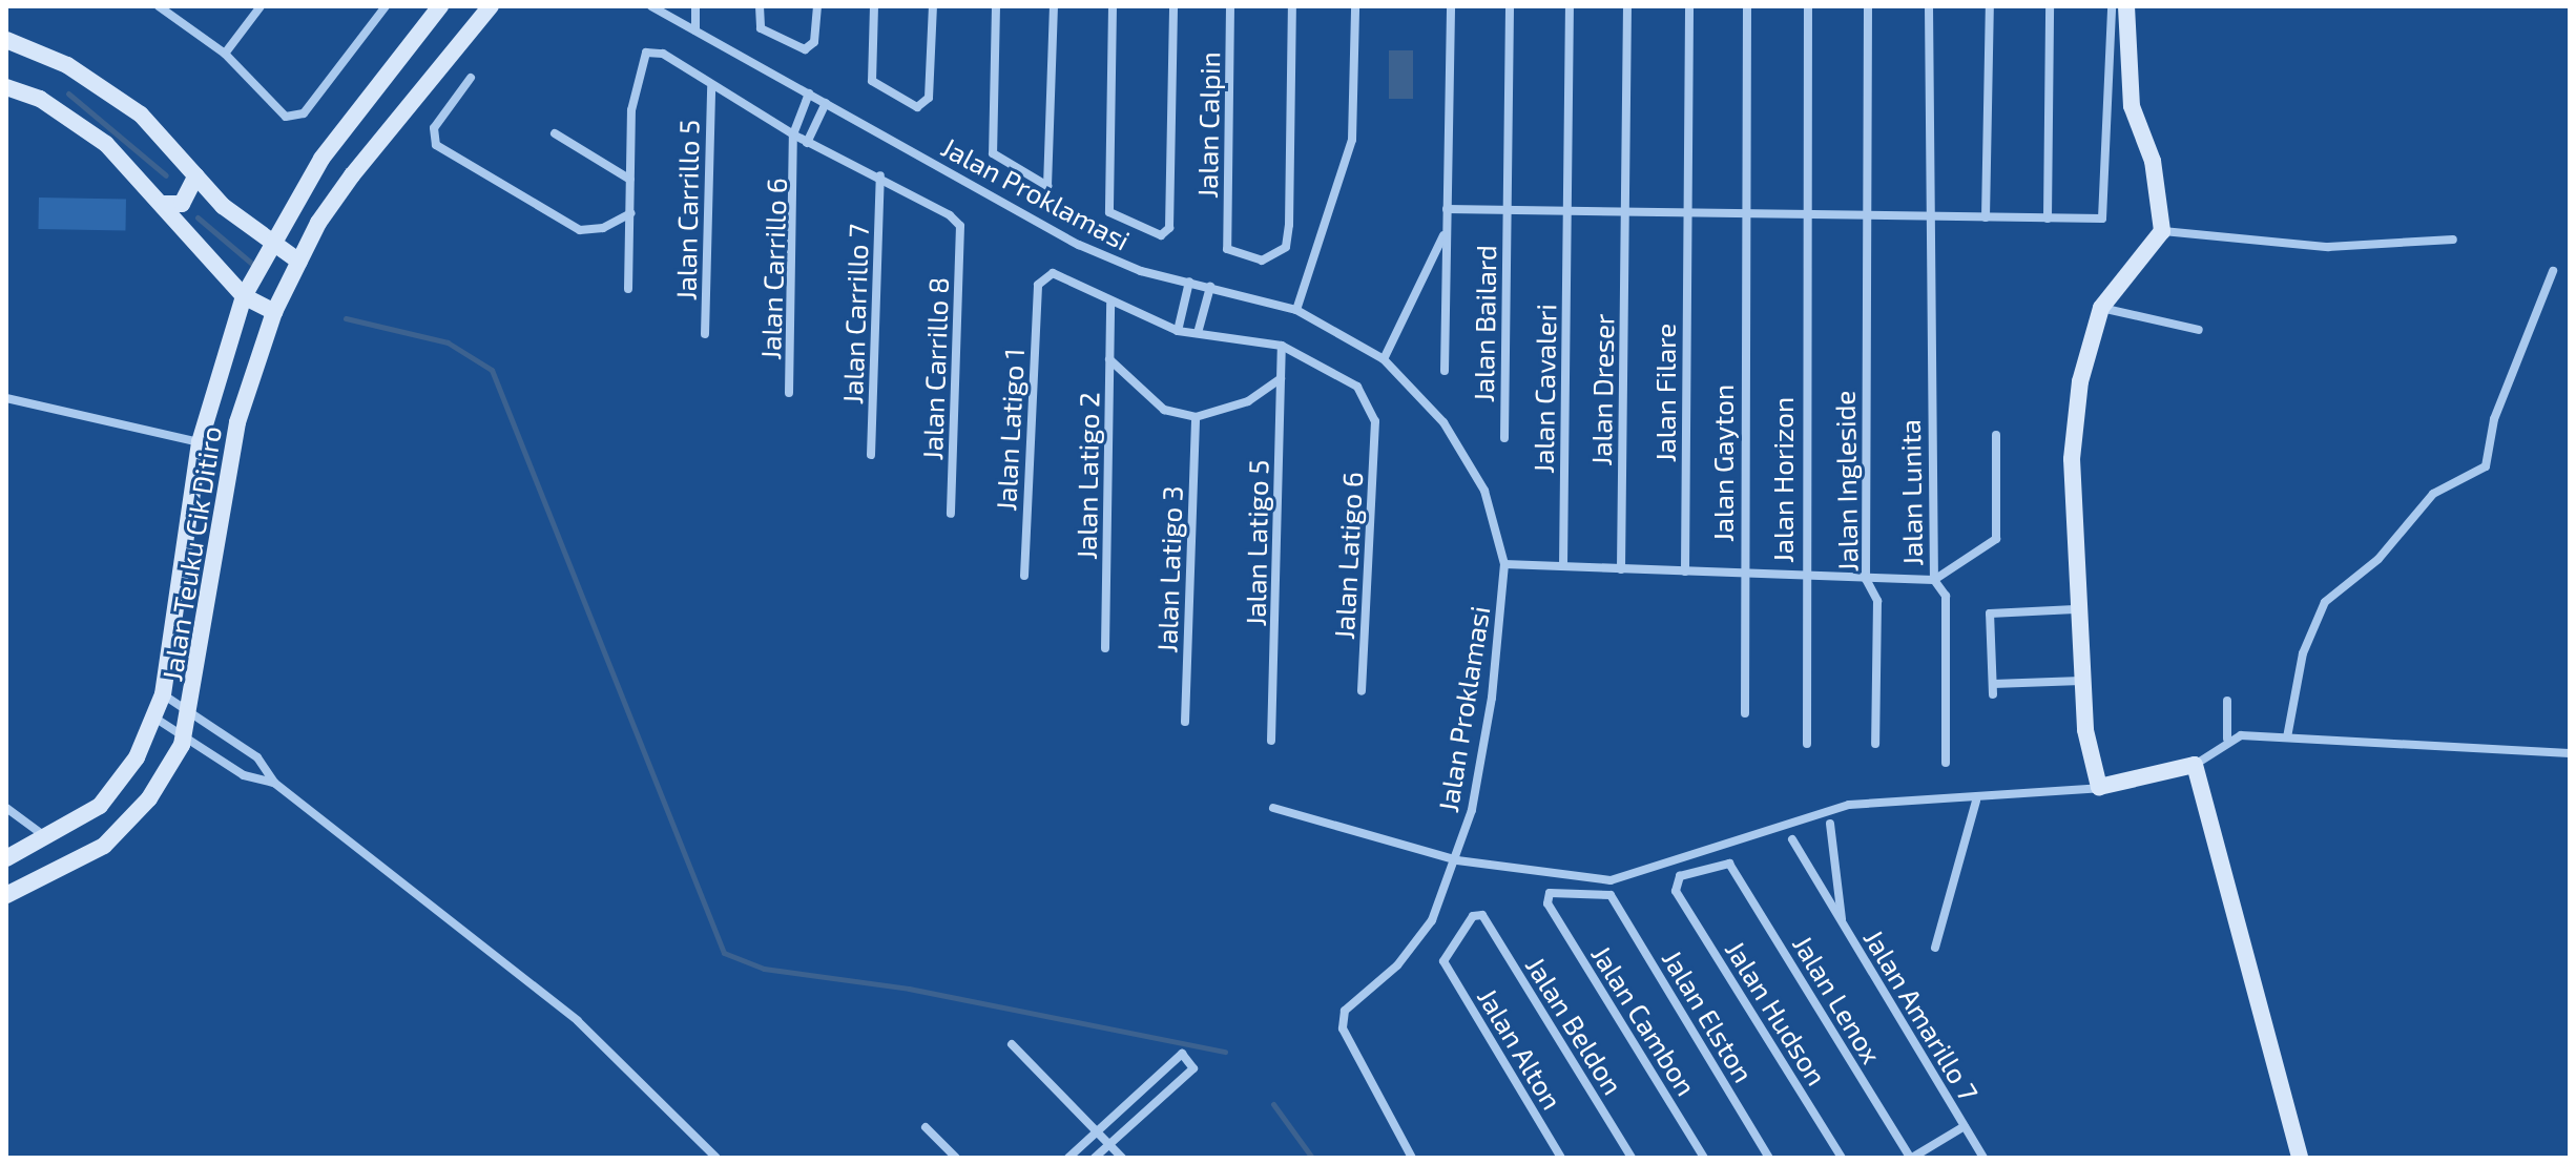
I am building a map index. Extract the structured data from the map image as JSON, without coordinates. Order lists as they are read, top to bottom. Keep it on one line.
{"streets":{"street":["Jalan Calpin","Jalan Proklamasi","Jalan Carrillo 5","Jalan Carrillo 6","Jalan Carrillo 7","Jalan Bailard","Jalan Carrillo 8","Jalan Cavaleri","Jalan Dreser","Jalan Filare","Jalan Latigo 1","Jalan Gayton","Jalan Latigo 2","Jalan Horizon","Jalan Ingleside","Jalan Lunita","Jalan Latigo 5","Jalan Teuku Cik Ditiro","Jalan Latigo 6","Jalan Latigo 3","Jalan Lenox","Jalan Hudson","Jalan Amarillo 7","Jalan Elston","Jalan Cambon","Jalan Beldon","Jalan Alton"]},"crossings":[["Jalan Carrillo 7","Jalan Carrillo 8"],["Jalan Latigo 1","Jalan Latigo 2"],["Jalan Latigo 5","Jalan Latigo 6"],["Jalan Lenox","Jalan Hudson"],["Jalan Elston","Jalan Cambon"],["Jalan Beldon","Jalan Alton"]]}
